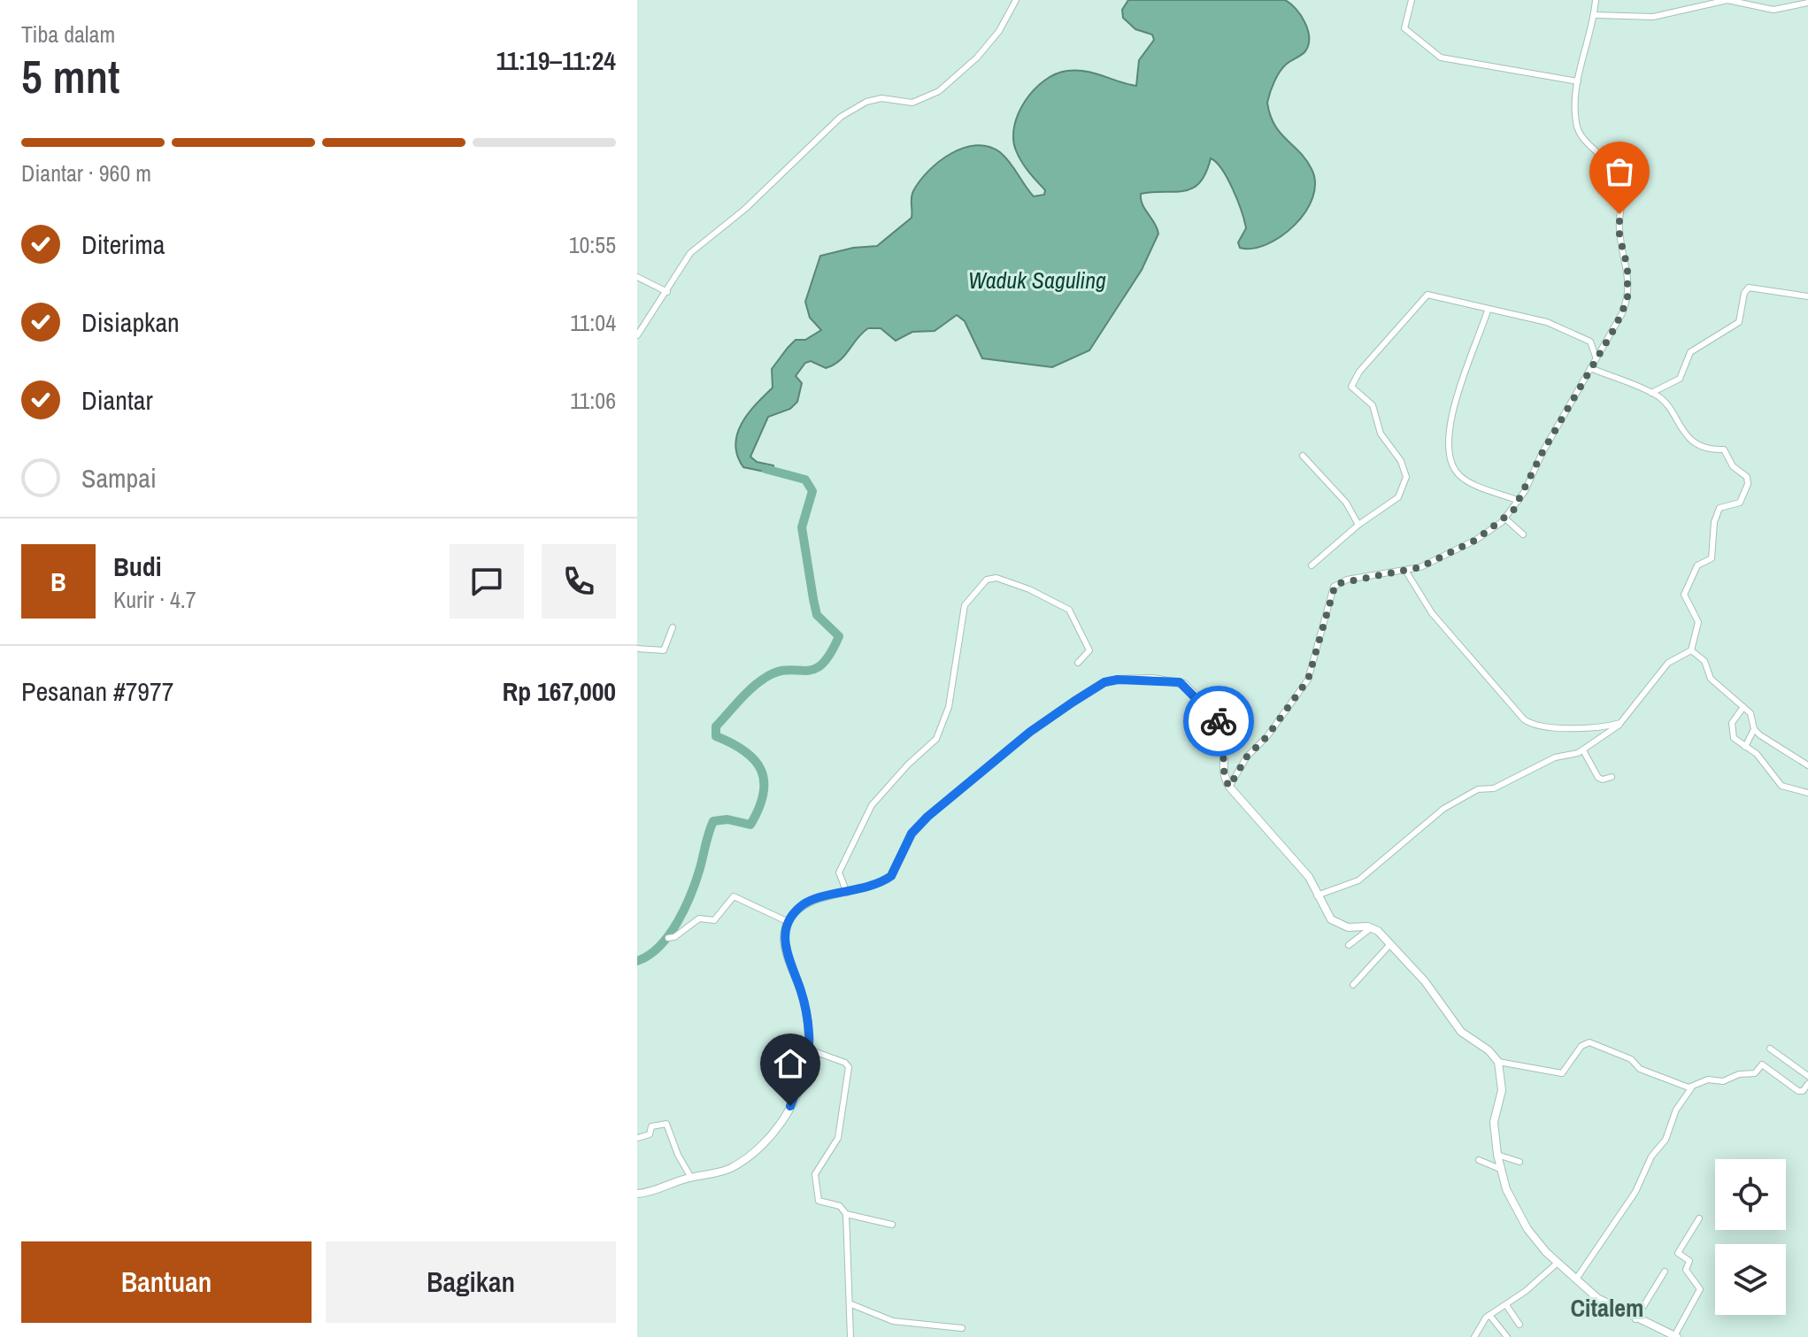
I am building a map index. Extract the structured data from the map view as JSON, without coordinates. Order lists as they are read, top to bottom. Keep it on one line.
{"districts":["Citalem"],"water":["Waduk Saguling"],"page":{"heading":["5 mnt","Tiba dalam","11:19–11:24"],"panel":["Budi","Kurir · 4.7","Pesanan #7977","Rp 167,000"],"bar":"Diantar · 960 m","list":[["Diterima","10:55"],["Disiapkan","11:04"],["Diantar","11:06"],"Sampai"],"round":"B","buttons":["Bantuan","Bagikan"]}}
